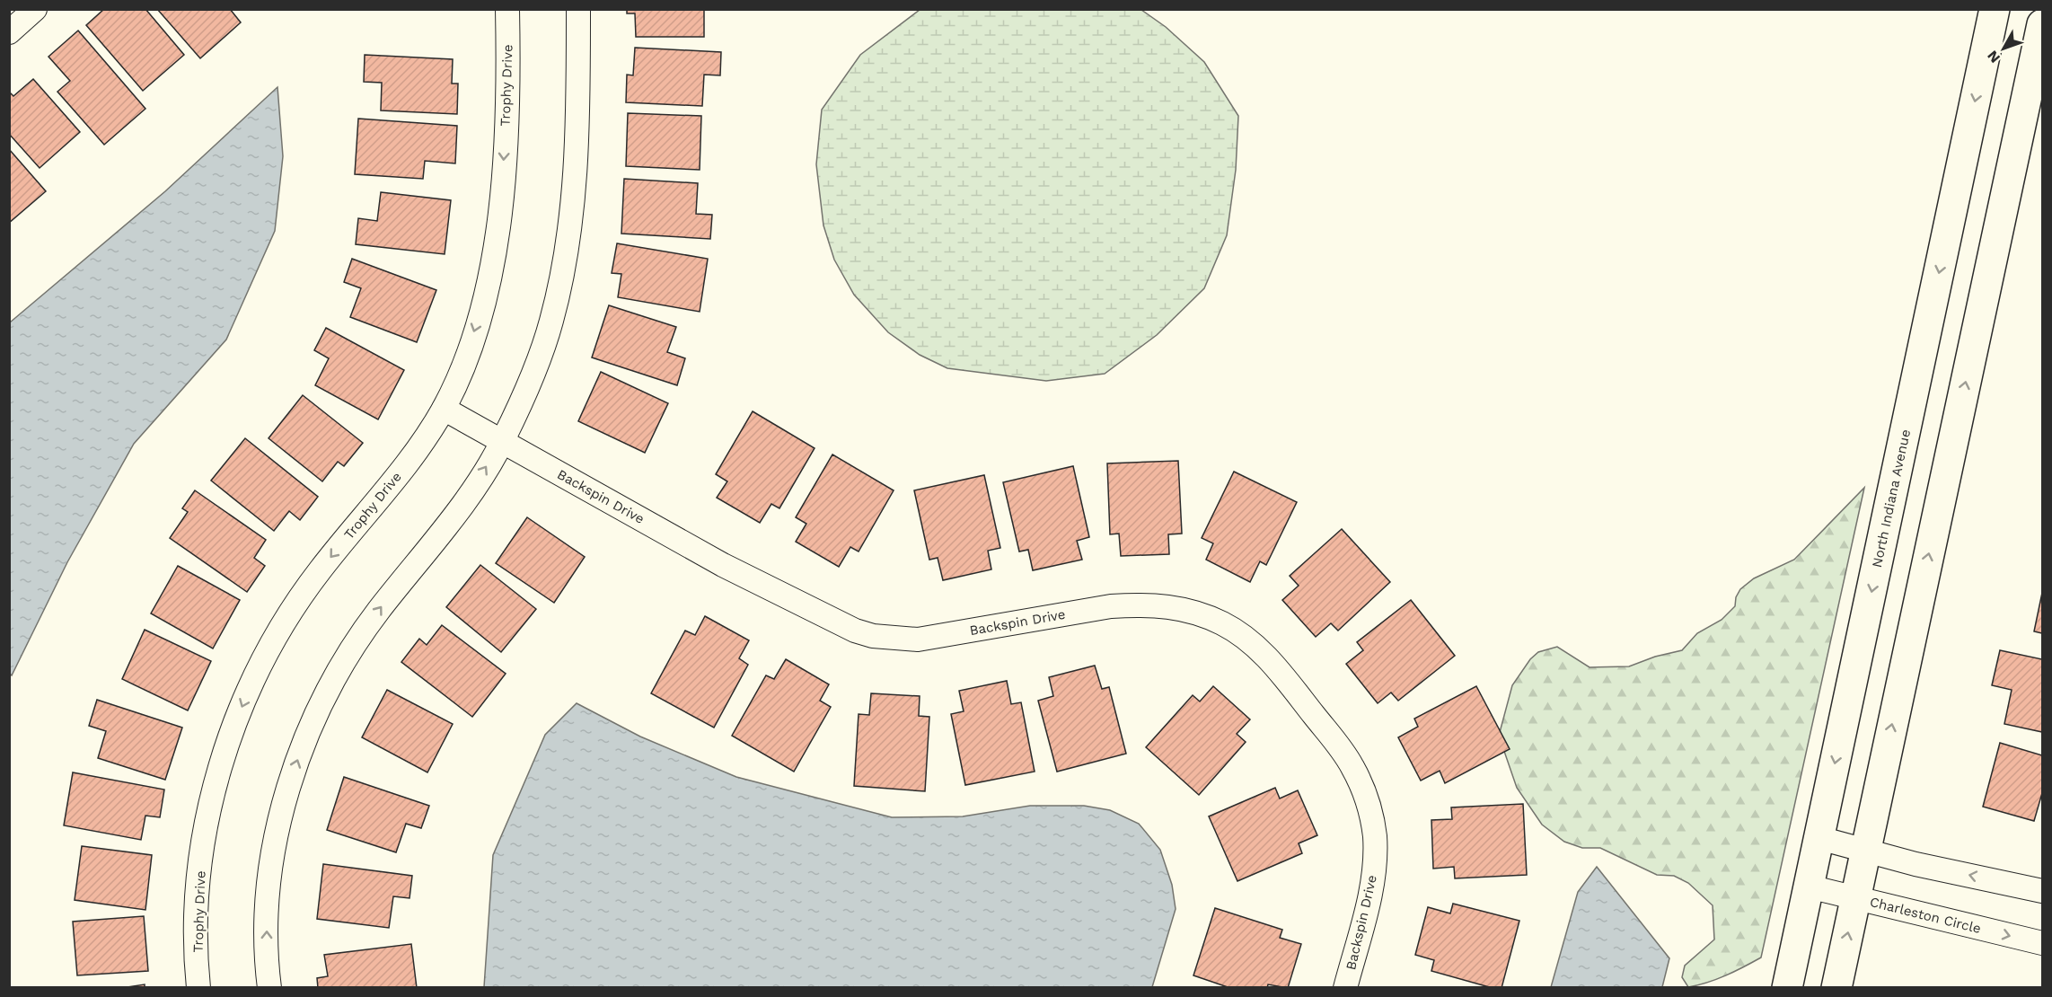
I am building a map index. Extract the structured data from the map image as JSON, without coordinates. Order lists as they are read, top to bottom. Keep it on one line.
{"streets":{"main road":["North Indiana Avenue"],"street":["Trophy Drive","Backspin Drive","Charleston Circle"]},"crossings":[["Trophy Drive","Backspin Drive"],["North Indiana Avenue","Charleston Circle"]],"north":"bottom left"}
